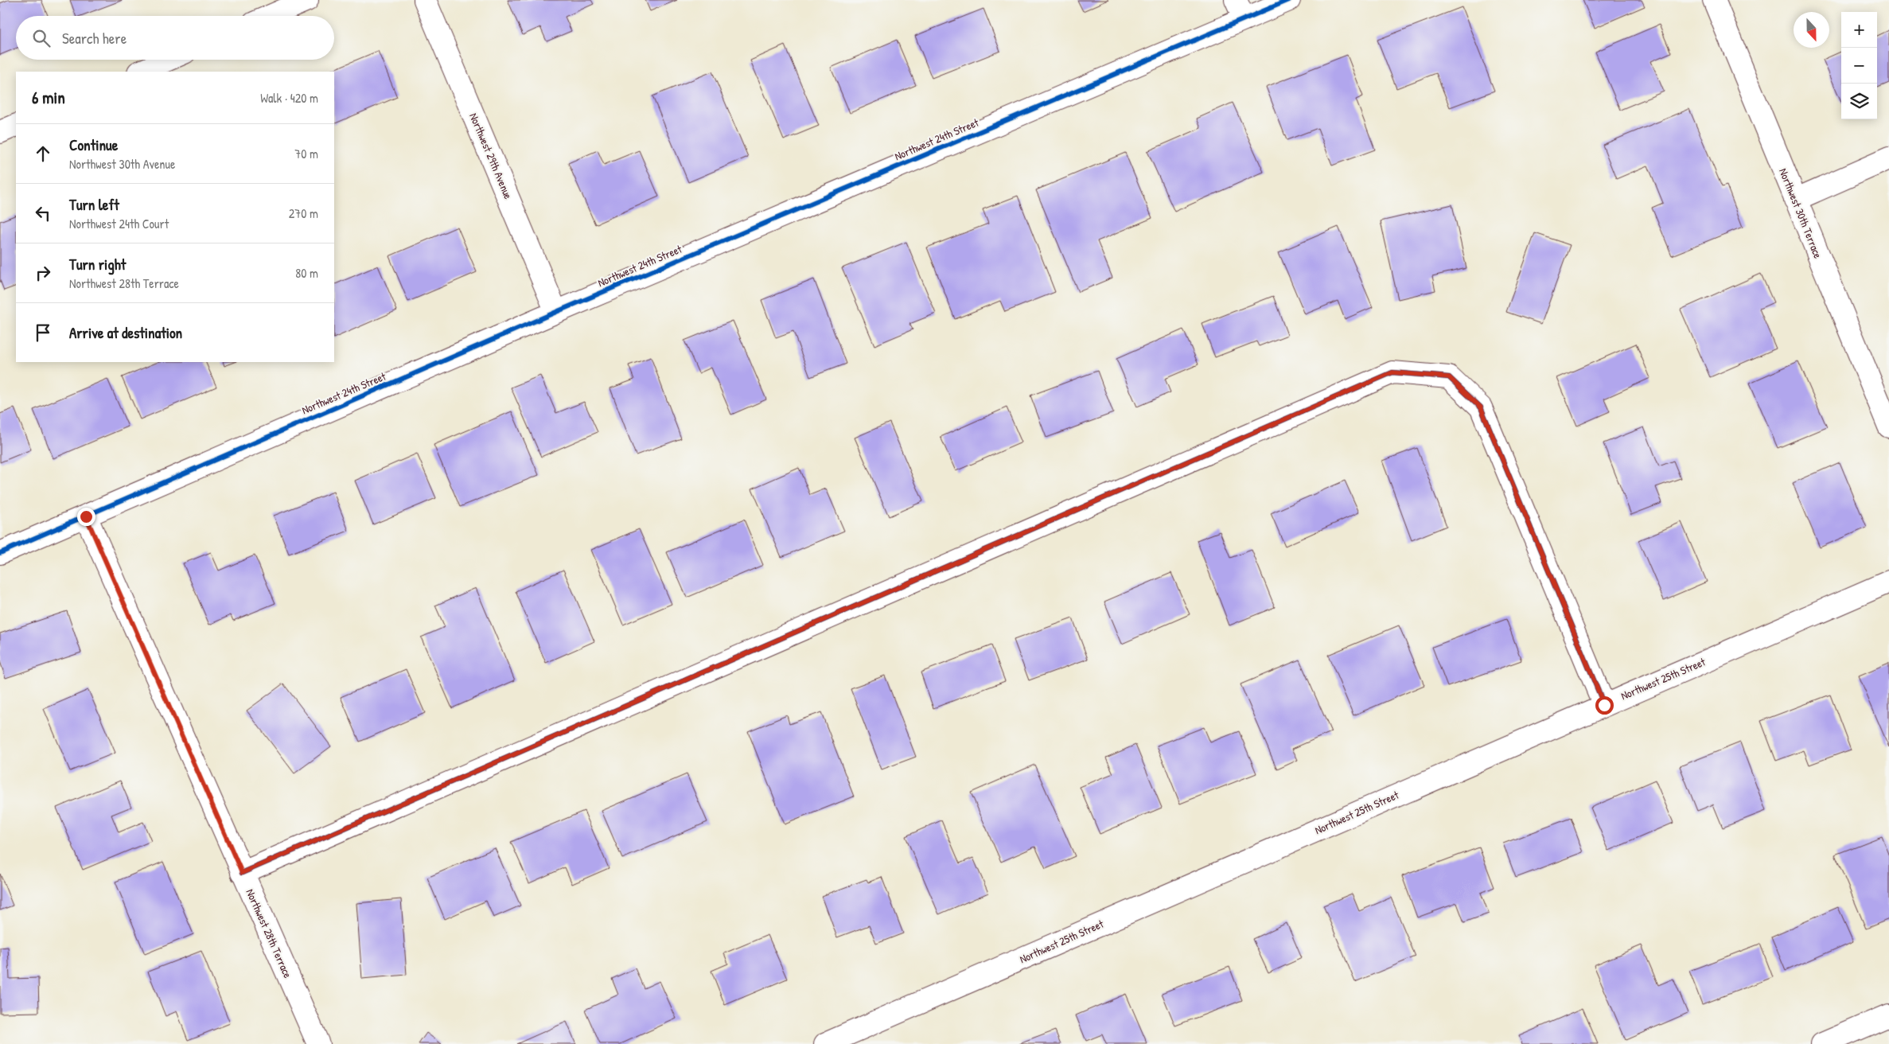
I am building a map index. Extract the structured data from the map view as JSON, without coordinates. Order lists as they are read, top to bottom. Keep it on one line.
{"streets":{"street":["Northwest 24th Street","Northwest 29th Avenue","Northwest 30th Terrace","Northwest 25th Street","Northwest 28th Terrace"]},"crossings":[["Northwest 24th Street","Northwest 29th Avenue"],["Northwest 24th Street","Northwest 28th Terrace"]],"north":"bottom","page":{"map_buttons":["+","−"],"search":"Search here","heading":["6 min","Walk · 420 m"],"list":[["Continue","Northwest 30th Avenue","70 m"],["Turn left","Northwest 24th Court","270 m"],["Turn right","Northwest 28th Terrace","80 m"],"Arrive at destination"]}}
